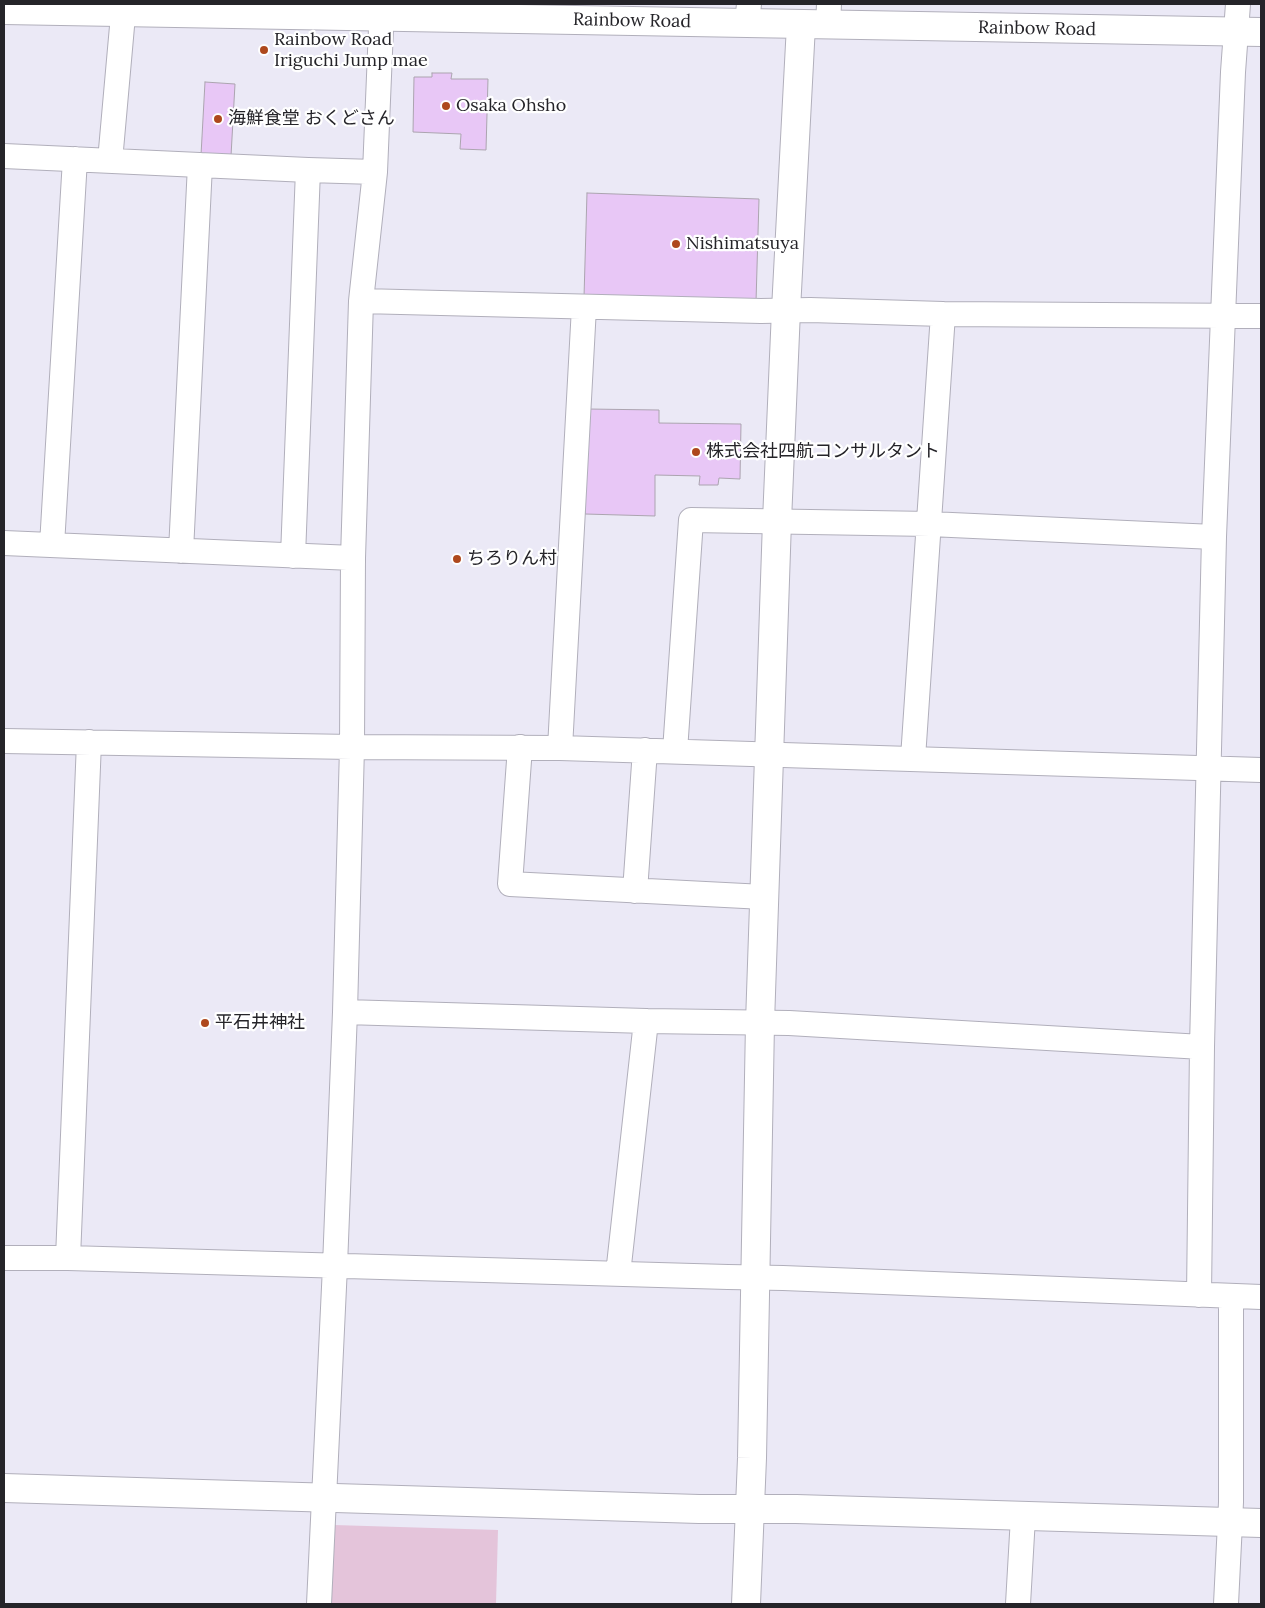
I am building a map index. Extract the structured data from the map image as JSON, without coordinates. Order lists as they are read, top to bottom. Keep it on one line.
{"streets":{"street":["Rainbow Road"]},"places":["Rainbow Road Iriguchi Jump mae","Osaka Ohsho","海鮮食堂 おくどさん","Nishimatsuya","株式会社四航コンサルタント","ちろりん村","平石井神社"]}
